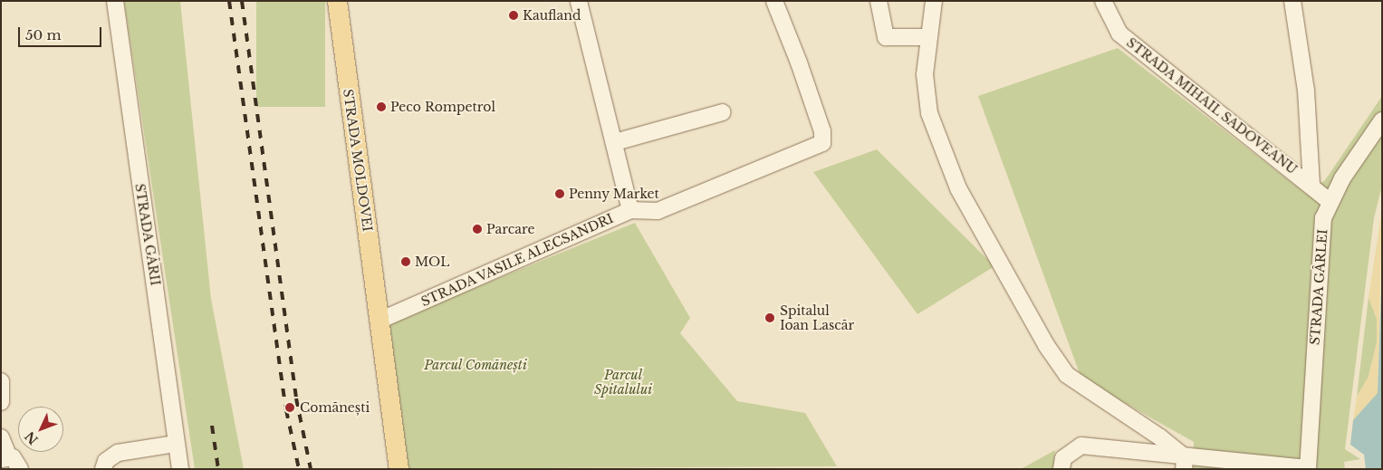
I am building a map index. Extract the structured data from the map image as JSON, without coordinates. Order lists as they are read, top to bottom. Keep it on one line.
{"streets":{"main road":["STRADA MOLDOVEI"],"street":["STRADA MIHAIL SADOVEANU","STRADA GĂRII","STRADA VASILE ALECSANDRI","STRADA GÂRLEI"]},"crossings":[["STRADA MIHAIL SADOVEANU","STRADA GÂRLEI"],["STRADA MOLDOVEI","STRADA VASILE ALECSANDRI"]],"parks":["Parcul Comănești","Parcul Spitalului"],"places":["Kaufland","Peco Rompetrol","Penny Market","Parcare","MOL","Spitalul Ioan Lascăr","Comănești"],"scale_bar":"50 m","north":"bottom left"}
